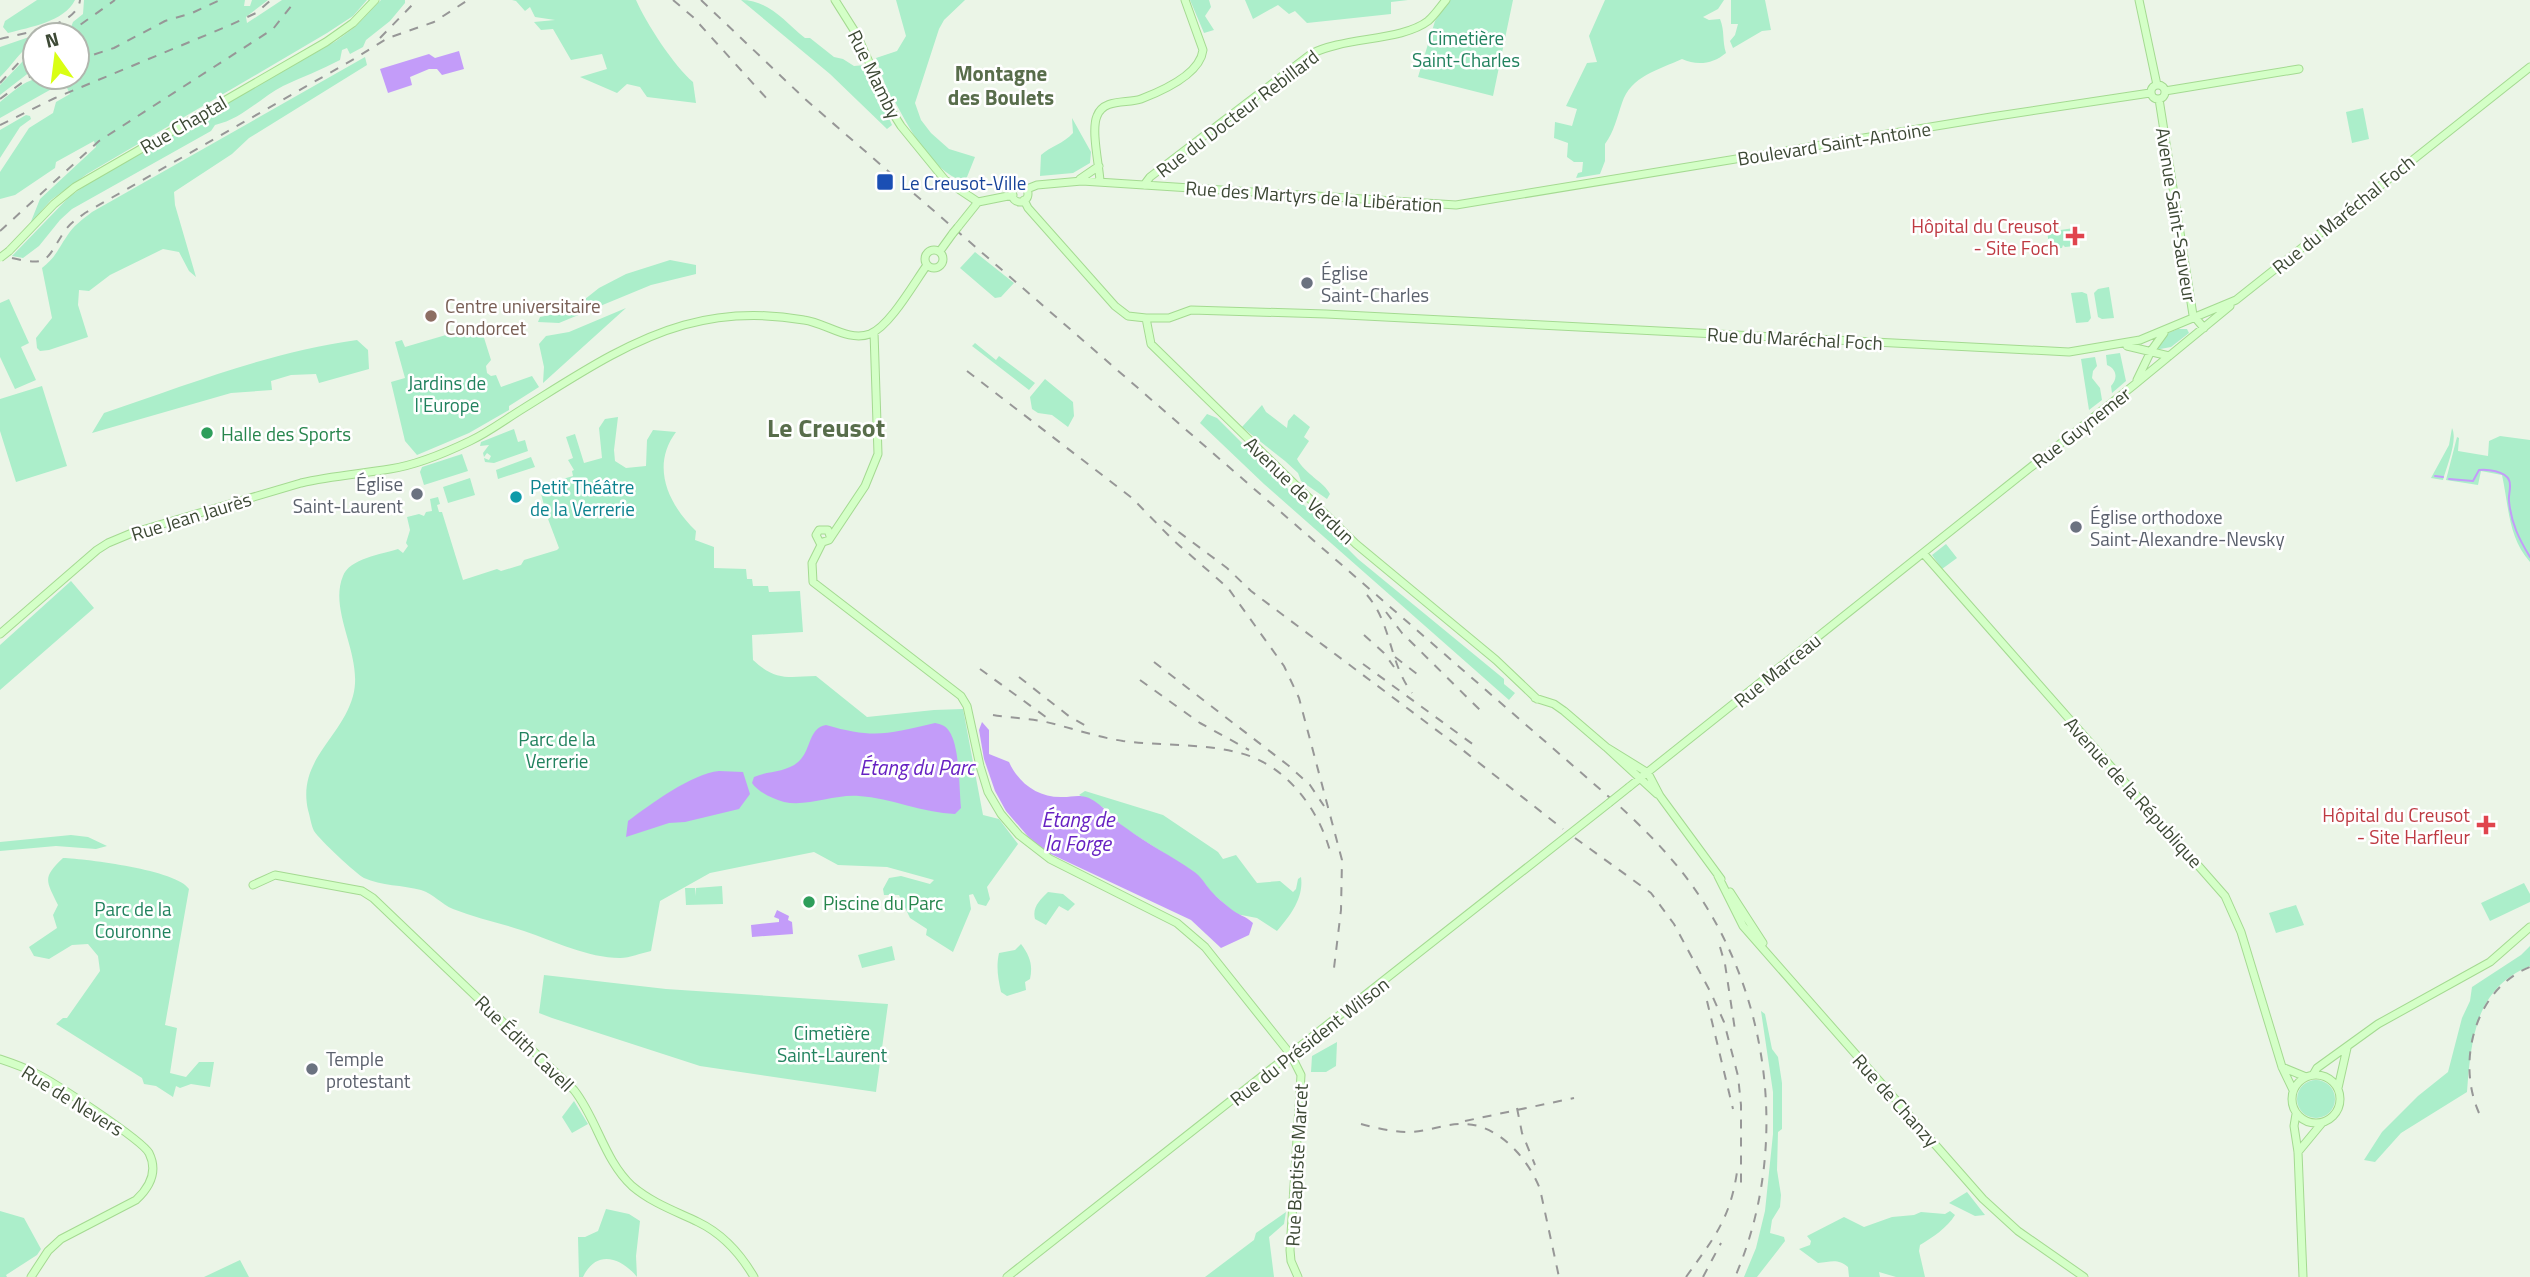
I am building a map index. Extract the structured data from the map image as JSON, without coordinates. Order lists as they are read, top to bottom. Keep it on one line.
{"streets":{"main road":["Rue Mamby","Rue du Docteur Rebillard","Rue Chaptal","Boulevard Saint-Antoine","Rue des Martyrs de la Libération","Rue du Maréchal Foch","Avenue Saint-Sauveur","Rue Guynemer","Avenue de Verdun","Rue Jean Jaurès","Rue Marceau","Avenue de la République","Rue du Président Wilson","Rue Édith Cavell","Rue de Nevers","Rue de Chanzy","Rue Baptiste Marcet"]},"crossings":[["Rue du Docteur Rebillard","Rue des Martyrs de la Libération"],["Boulevard Saint-Antoine","Rue des Martyrs de la Libération"],["Boulevard Saint-Antoine","Avenue Saint-Sauveur"],["Rue des Martyrs de la Libération","Rue du Maréchal Foch"],["Rue du Maréchal Foch","Avenue Saint-Sauveur"],["Rue du Maréchal Foch","Rue Guynemer"],["Rue du Maréchal Foch","Avenue de Verdun"],["Avenue Saint-Sauveur","Rue Guynemer"],["Rue Guynemer","Rue Marceau"],["Rue Guynemer","Avenue de la République"],["Avenue de Verdun","Rue Marceau"],["Avenue de Verdun","Rue de Chanzy"],["Rue Marceau","Avenue de la République"],["Rue Marceau","Rue du Président Wilson"],["Rue Marceau","Rue de Chanzy"],["Rue du Président Wilson","Rue Baptiste Marcet"]],"districts":["Montagne des Boulets","Le Creusot"],"water":["Étang du Parc","Étang de la Forge"],"parks":["Cimetière Saint-Charles","Jardins de l'Europe","Parc de la Verrerie","Parc de la Couronne","Cimetière Saint-Laurent"],"places":{"transit":["Le Creusot-Ville"],"health":["Hôpital du Creusot - Site Foch","Hôpital du Creusot - Site Harfleur"],"other":["Église Saint-Charles","Centre universitaire Condorcet","Halle des Sports","Église Saint-Laurent","Petit Théâtre de la Verrerie","Église orthodoxe Saint-Alexandre-Nevsky","Piscine du Parc","Temple protestant"]},"north":"top"}
